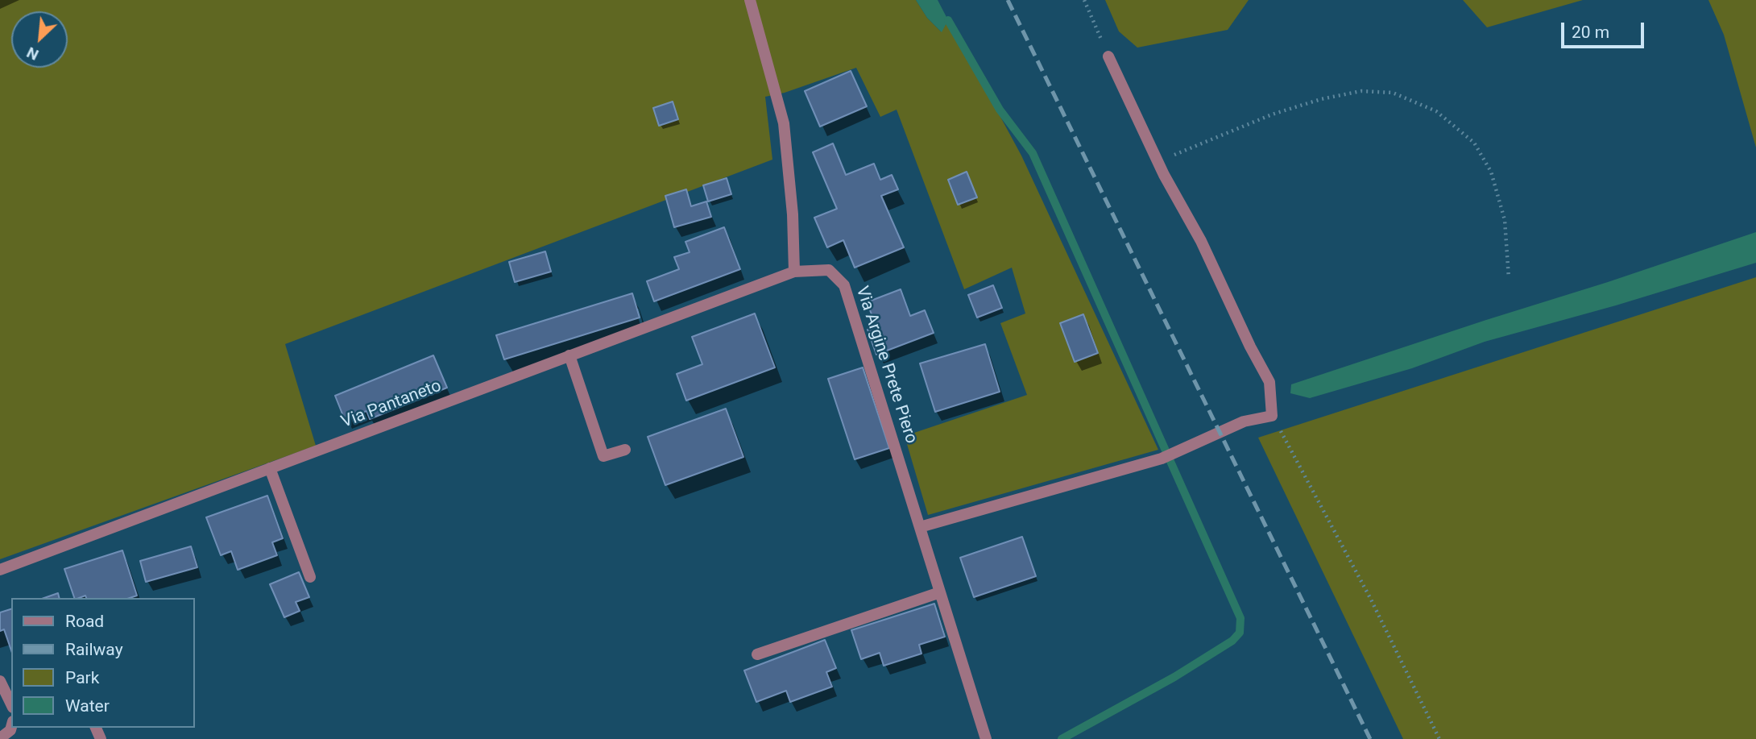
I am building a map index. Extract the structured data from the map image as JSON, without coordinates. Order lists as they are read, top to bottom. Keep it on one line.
{"streets":{"street":["Via Argine Prete Piero","Via Pantaneto"]},"crossings":[["Via Argine Prete Piero","Via Pantaneto"]],"legend":["Road","Railway","Park","Water"],"scale_bar":"20 m","north":"bottom left"}
